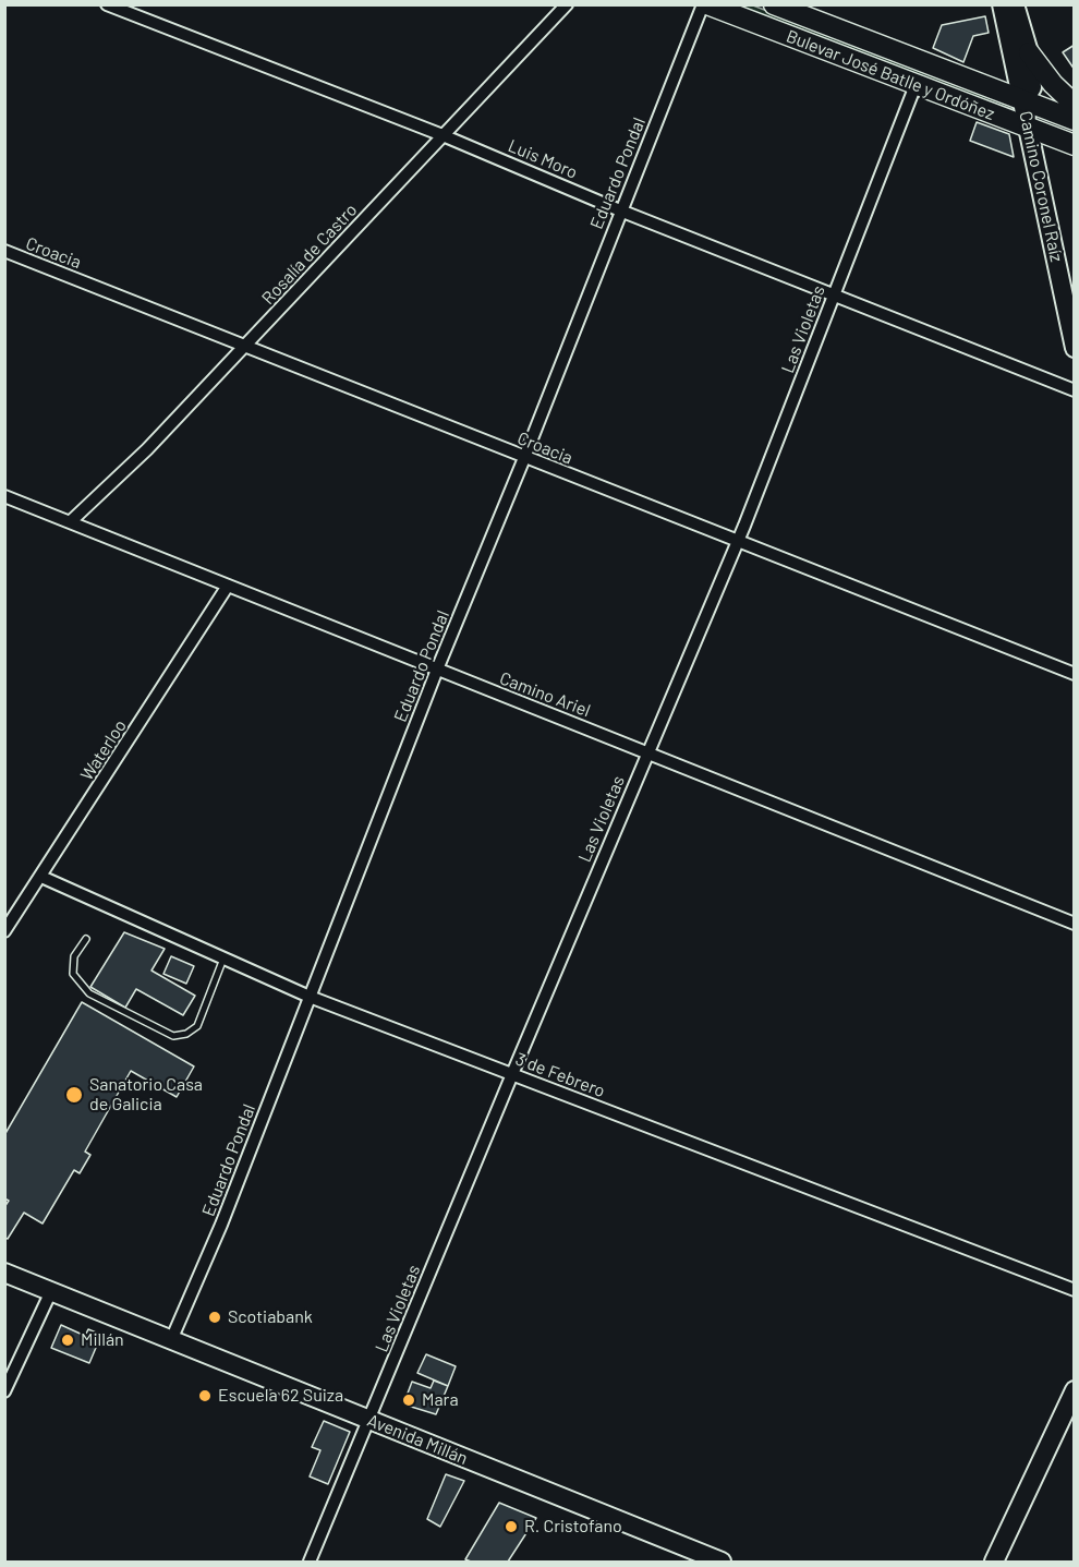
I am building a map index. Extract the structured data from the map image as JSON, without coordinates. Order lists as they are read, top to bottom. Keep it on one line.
{"streets":{"main road":["Bulevar José Batlle y Ordóñez","Camino Coronel Raíz","Avenida Millán"],"street":["Luis Moro","Eduardo Pondal","Croacia","Rosalía de Castro","Las Violetas","Camino Ariel","Waterloo","3 de Febrero"]},"crossings":[["Bulevar José Batlle y Ordóñez","Eduardo Pondal"],["Bulevar José Batlle y Ordóñez","Camino Coronel Raíz"],["Bulevar José Batlle y Ordóñez","Las Violetas"],["Luis Moro","Eduardo Pondal"],["Luis Moro","Rosalía de Castro"],["Luis Moro","Las Violetas"],["Eduardo Pondal","Croacia"],["Eduardo Pondal","Camino Ariel"],["Eduardo Pondal","3 de Febrero"],["Eduardo Pondal","Avenida Millán"],["Croacia","Rosalía de Castro"],["Croacia","Las Violetas"],["Rosalía de Castro","Camino Ariel"],["Las Violetas","Camino Ariel"],["Las Violetas","3 de Febrero"],["Las Violetas","Avenida Millán"],["Camino Ariel","Waterloo"],["Waterloo","3 de Febrero"]],"places":["Sanatorio Casa de Galicia","Scotiabank","Millán","Escuela 62 Suiza","Mara","R. Cristofano"]}
